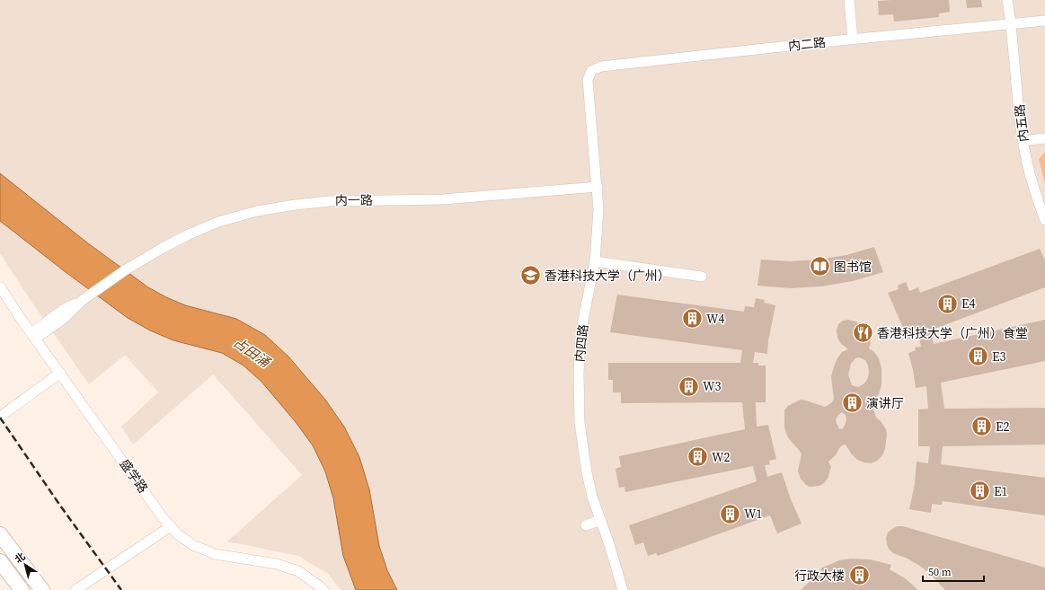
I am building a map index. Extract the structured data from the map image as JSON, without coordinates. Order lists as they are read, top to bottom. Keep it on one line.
{"streets":{"street":["内二路","内五路","内一路","内四路","盛学路"]},"crossings":[["内二路","内五路"],["内二路","内四路"],["内一路","内四路"],["内一路","盛学路"]],"water":["占田涌"],"places":{"library":["图书馆"],"school or university":["香港科技大学（广州）"],"building":["E4","W4","E3","W3","演讲厅","E2","W2","E1","W1","行政大楼"],"restaurant":["香港科技大学（广州）食堂"]},"scale_bar":"50 m","north":"top left"}
